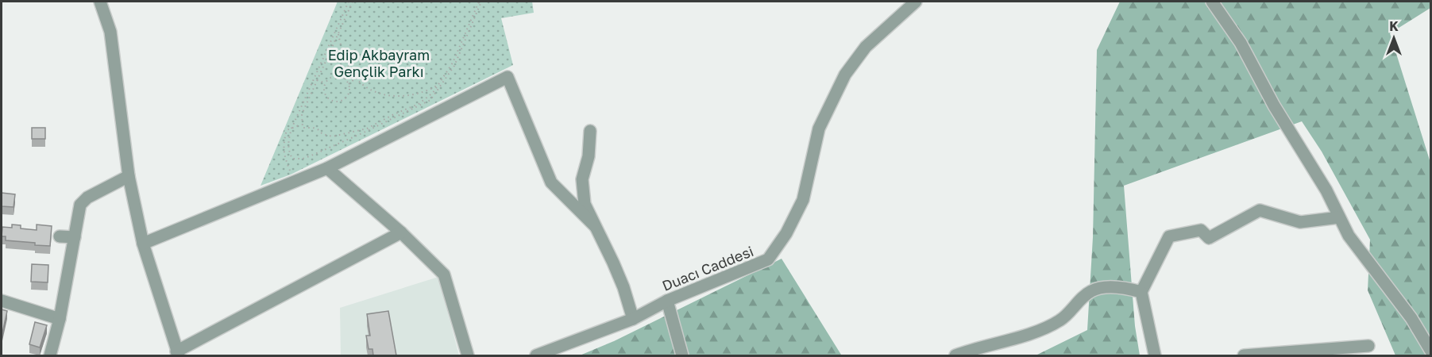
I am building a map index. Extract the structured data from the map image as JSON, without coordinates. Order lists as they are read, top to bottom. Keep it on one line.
{"streets":{"street":["Duacı Caddesi"]},"parks":["Edip Akbayram Gençlik Parkı"],"north":"top"}
